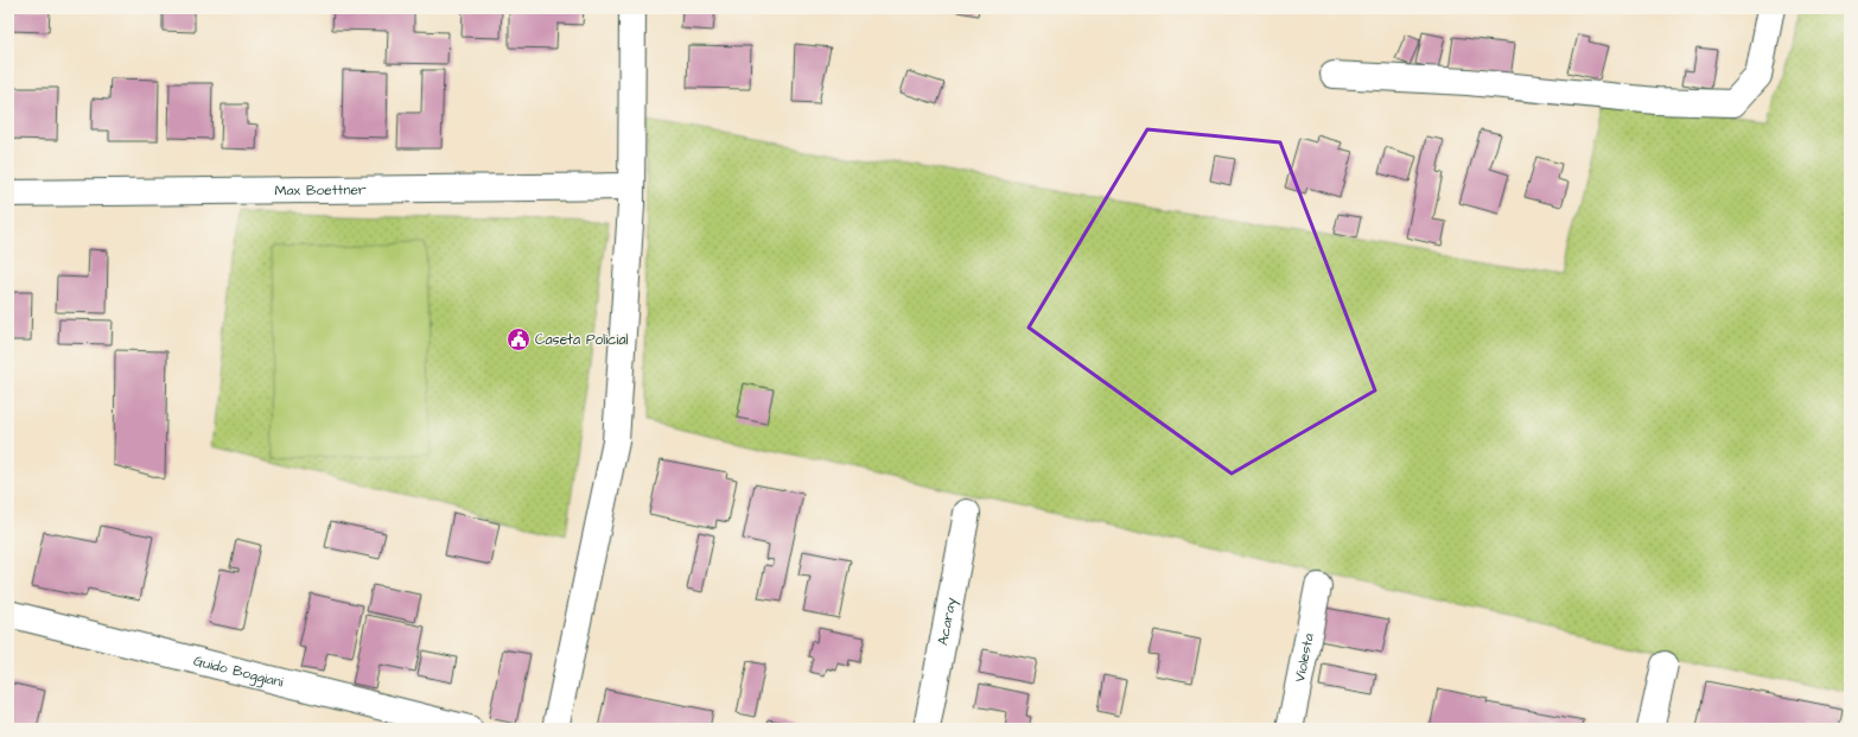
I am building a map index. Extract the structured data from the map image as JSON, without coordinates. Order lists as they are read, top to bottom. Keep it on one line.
{"streets":{"street":["Max Boettner","Acaray","Violesta","Guido Boggiani"]},"places":{"public building":["Caseta Policial"]}}
